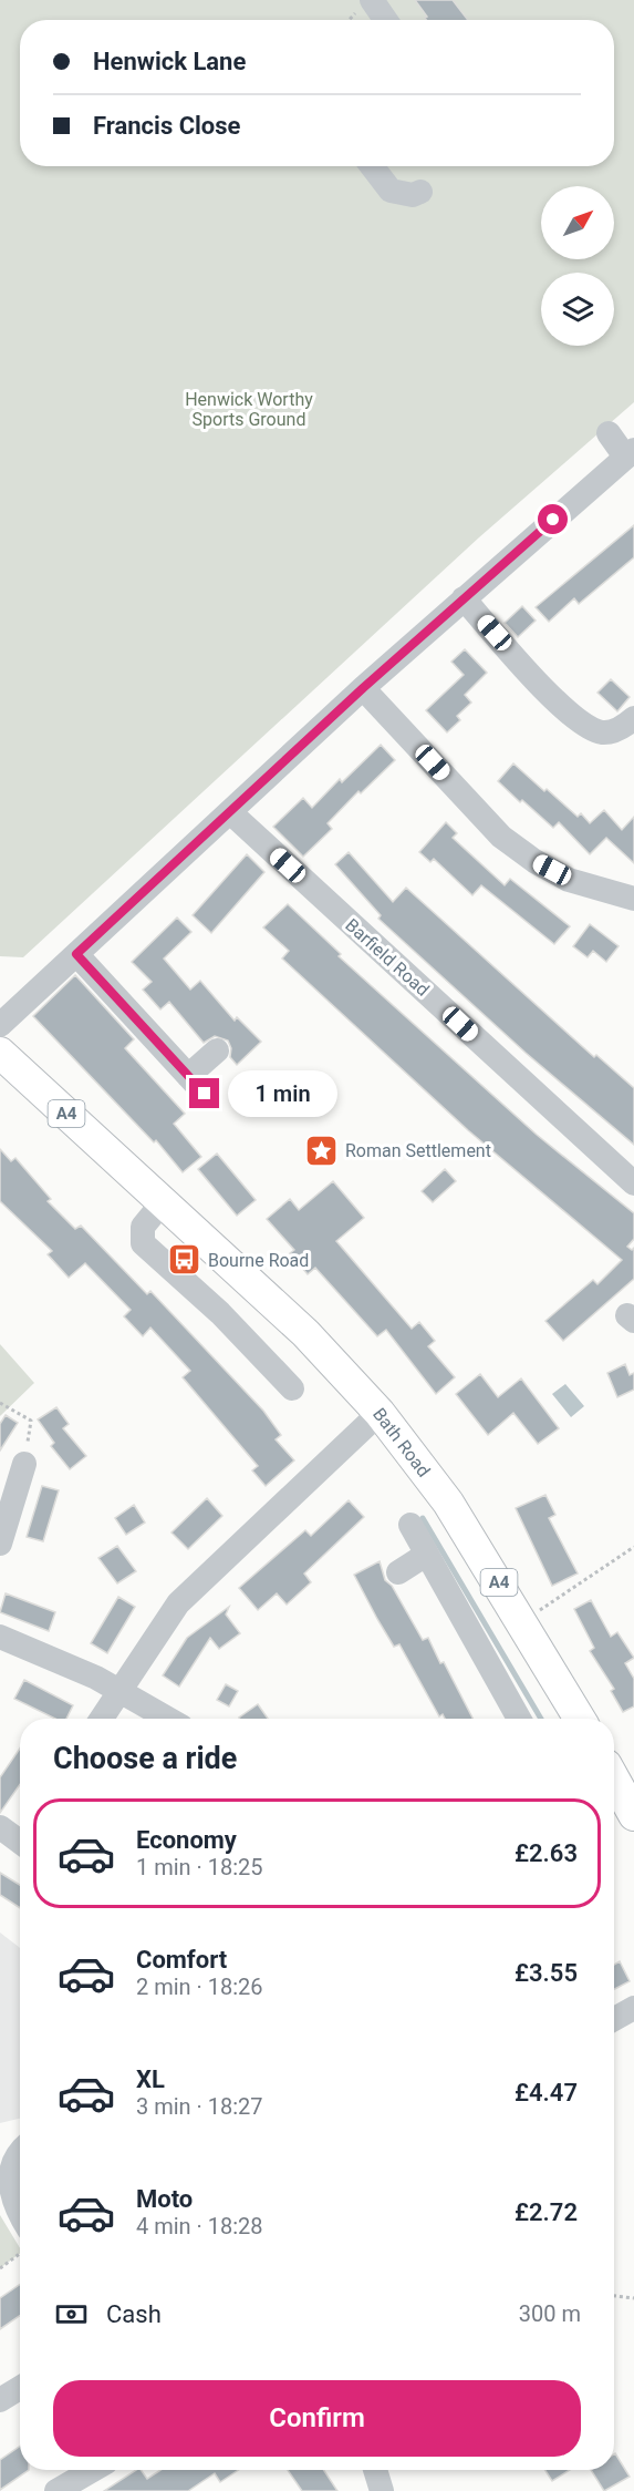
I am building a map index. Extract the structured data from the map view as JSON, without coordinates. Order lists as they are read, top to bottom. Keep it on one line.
{"streets":{"main road":["A4","Bath Road"],"street":["Barfield Road"]},"parks":["Henwick Worthy Sports Ground"],"places":{"place":["Roman Settlement"],"bus stop":["Bourne Road"]},"north":"top right","page":{"banner":["Henwick Lane","Francis Close"],"bubble":"1 min","heading":"Choose a ride","list":[{"name":"Economy","note":"1 min · 18:25","value":"£2.63"},{"name":"Comfort","note":"2 min · 18:26","value":"£3.55"},{"name":"XL","note":"3 min · 18:27","value":"£4.47"},{"name":"Moto","note":"4 min · 18:28","value":"£2.72"}],"pay":["Cash","300 m"],"buttons":"Confirm"}}
